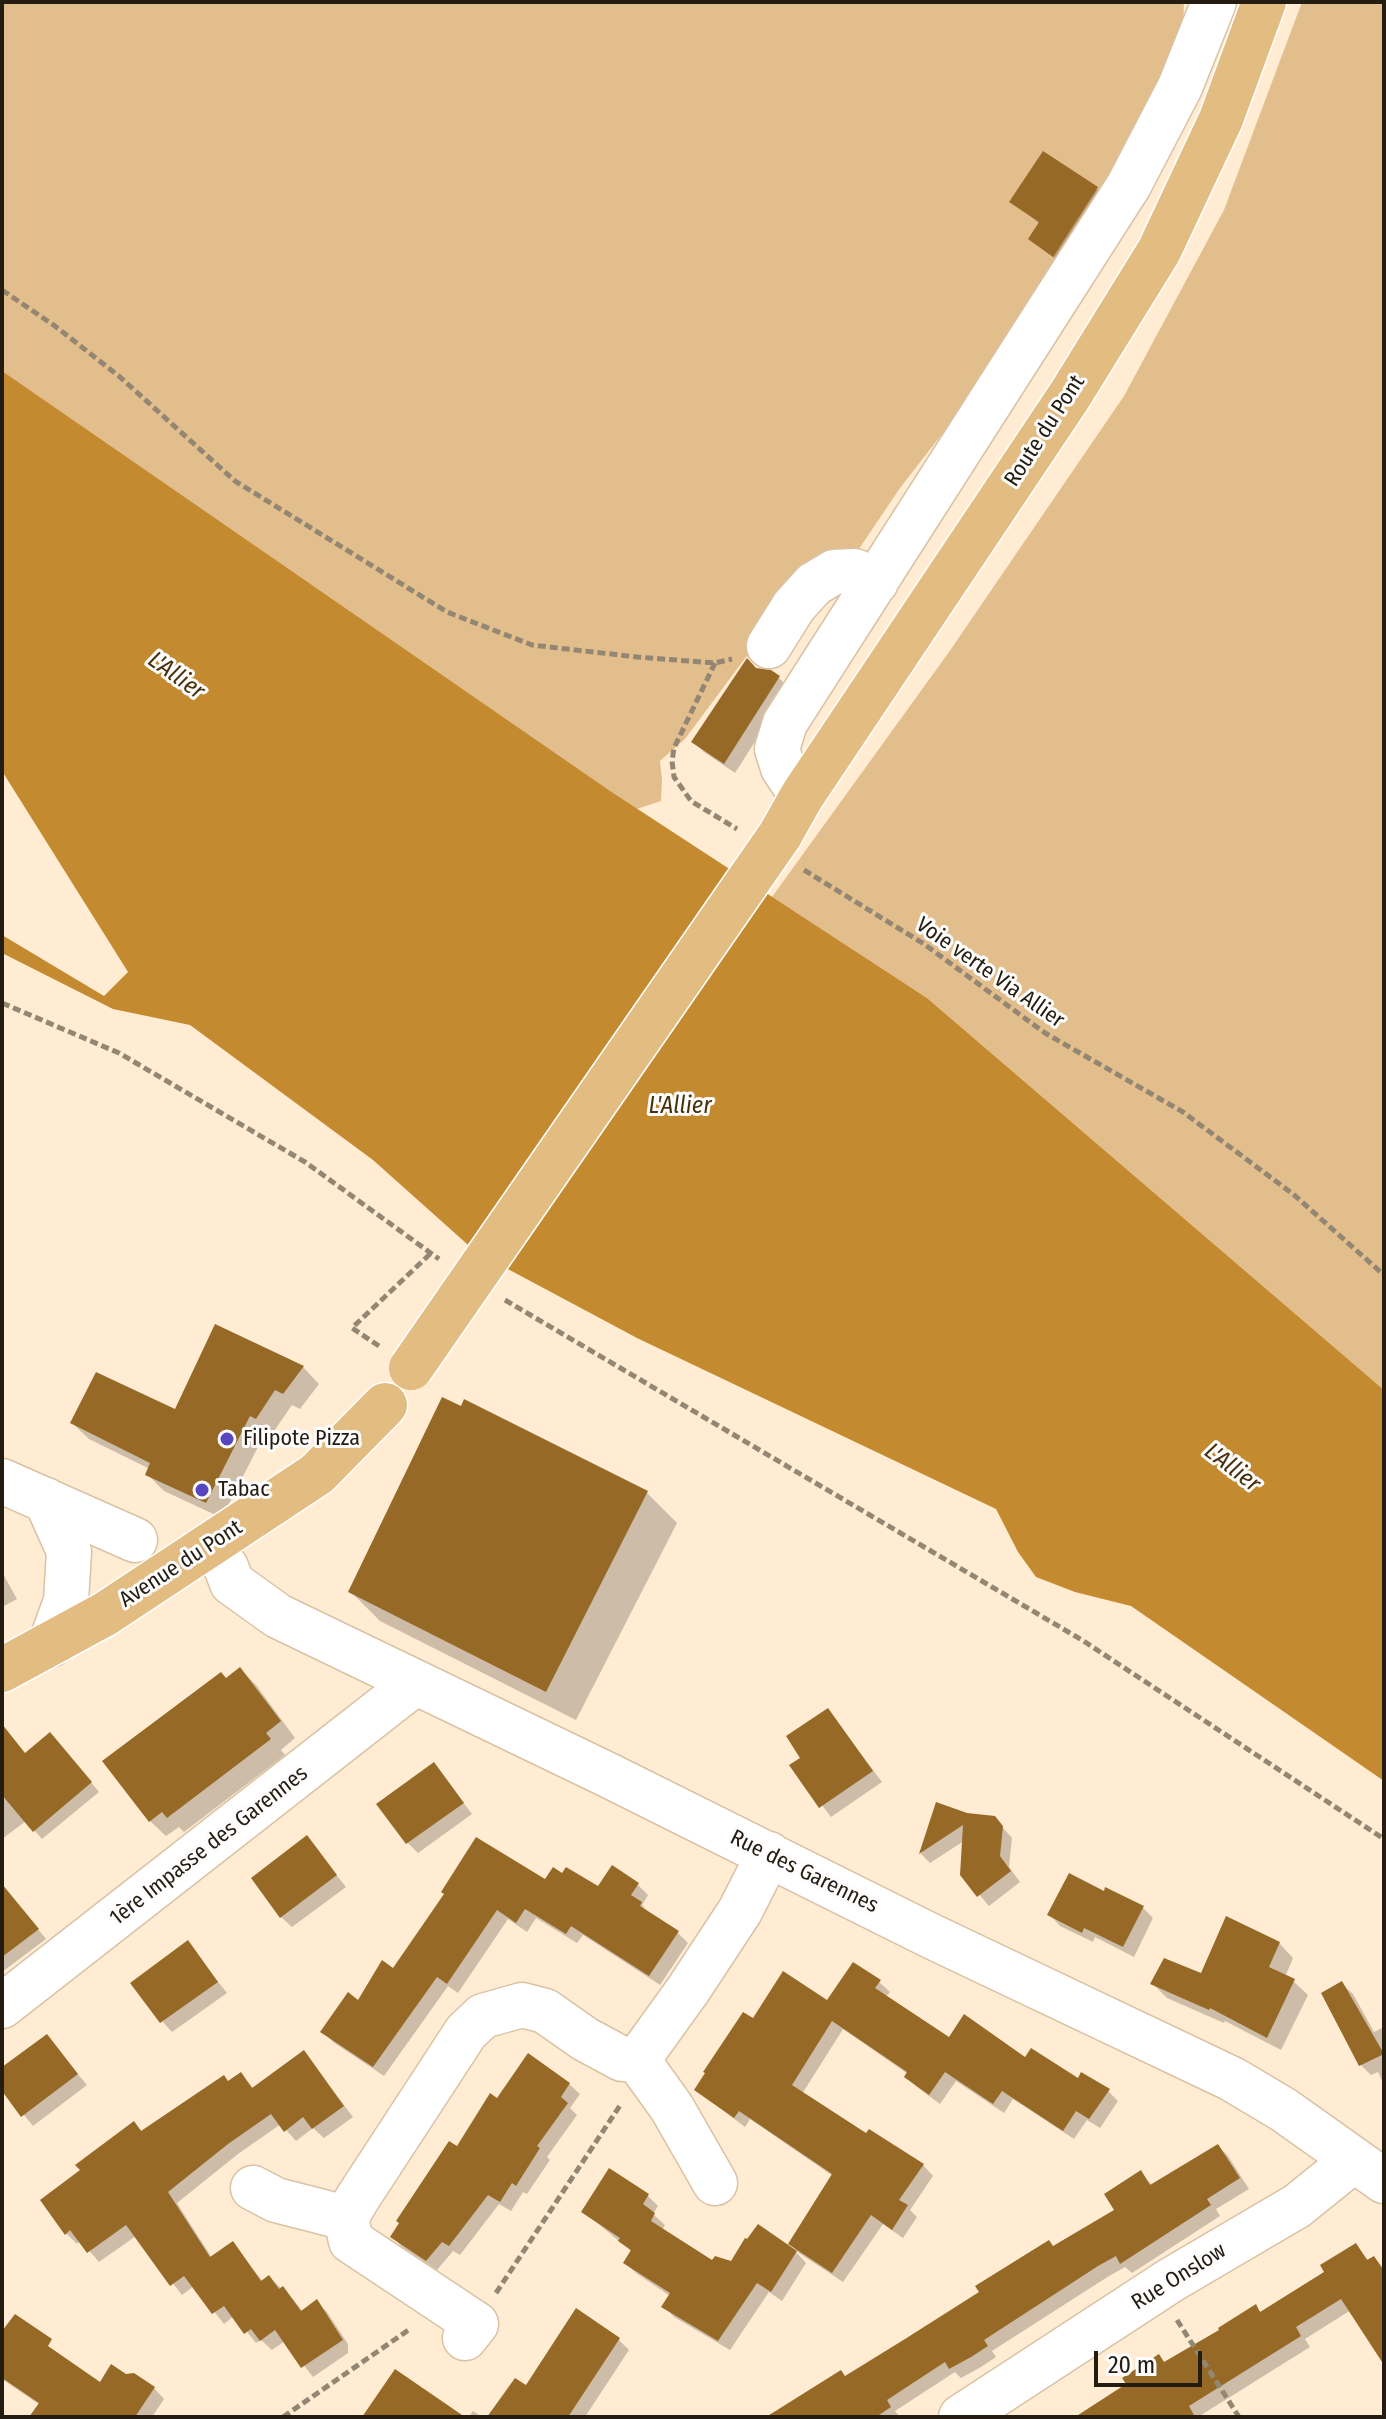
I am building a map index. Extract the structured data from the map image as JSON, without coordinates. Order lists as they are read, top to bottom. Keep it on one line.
{"streets":{"main road":["Route du Pont","Avenue du Pont"],"street":["1ère Impasse des Garennes","Rue des Garennes","Rue Onslow"],"path":["Voie verte Via Allier"]},"crossings":[["Route du Pont","Voie verte Via Allier"],["Route du Pont","Avenue du Pont"],["Avenue du Pont","Rue des Garennes"],["1ère Impasse des Garennes","Rue des Garennes"],["Rue des Garennes","Rue Onslow"]],"water":["L'Allier"],"places":["Filipote Pizza","Tabac"],"scale_bar":"20 m"}
